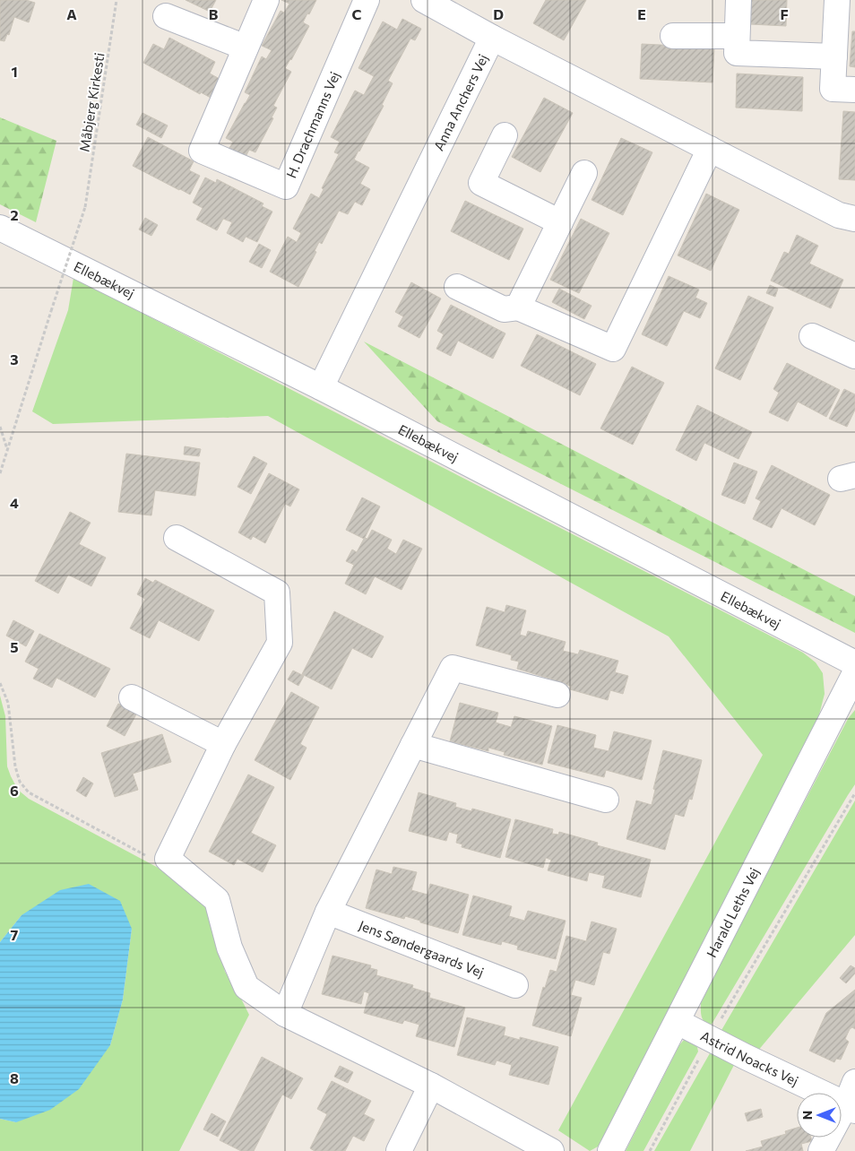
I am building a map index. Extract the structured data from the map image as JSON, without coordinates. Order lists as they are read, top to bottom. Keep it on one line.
{"streets":{"street":["Anna Anchers Vej","H. Drachmanns Vej","Ellebækvej","Harald Leths Vej","Jens Søndergaards Vej","Astrid Noacks Vej"],"path":["Måbjerg Kirkesti"]},"crossings":[["Anna Anchers Vej","Ellebækvej"],["Harald Leths Vej","Astrid Noacks Vej"]],"north":"left","grid":{"columns":["A","B","C","D","E","F"],"rows":["1","2","3","4","5","6","7","8"]}}
